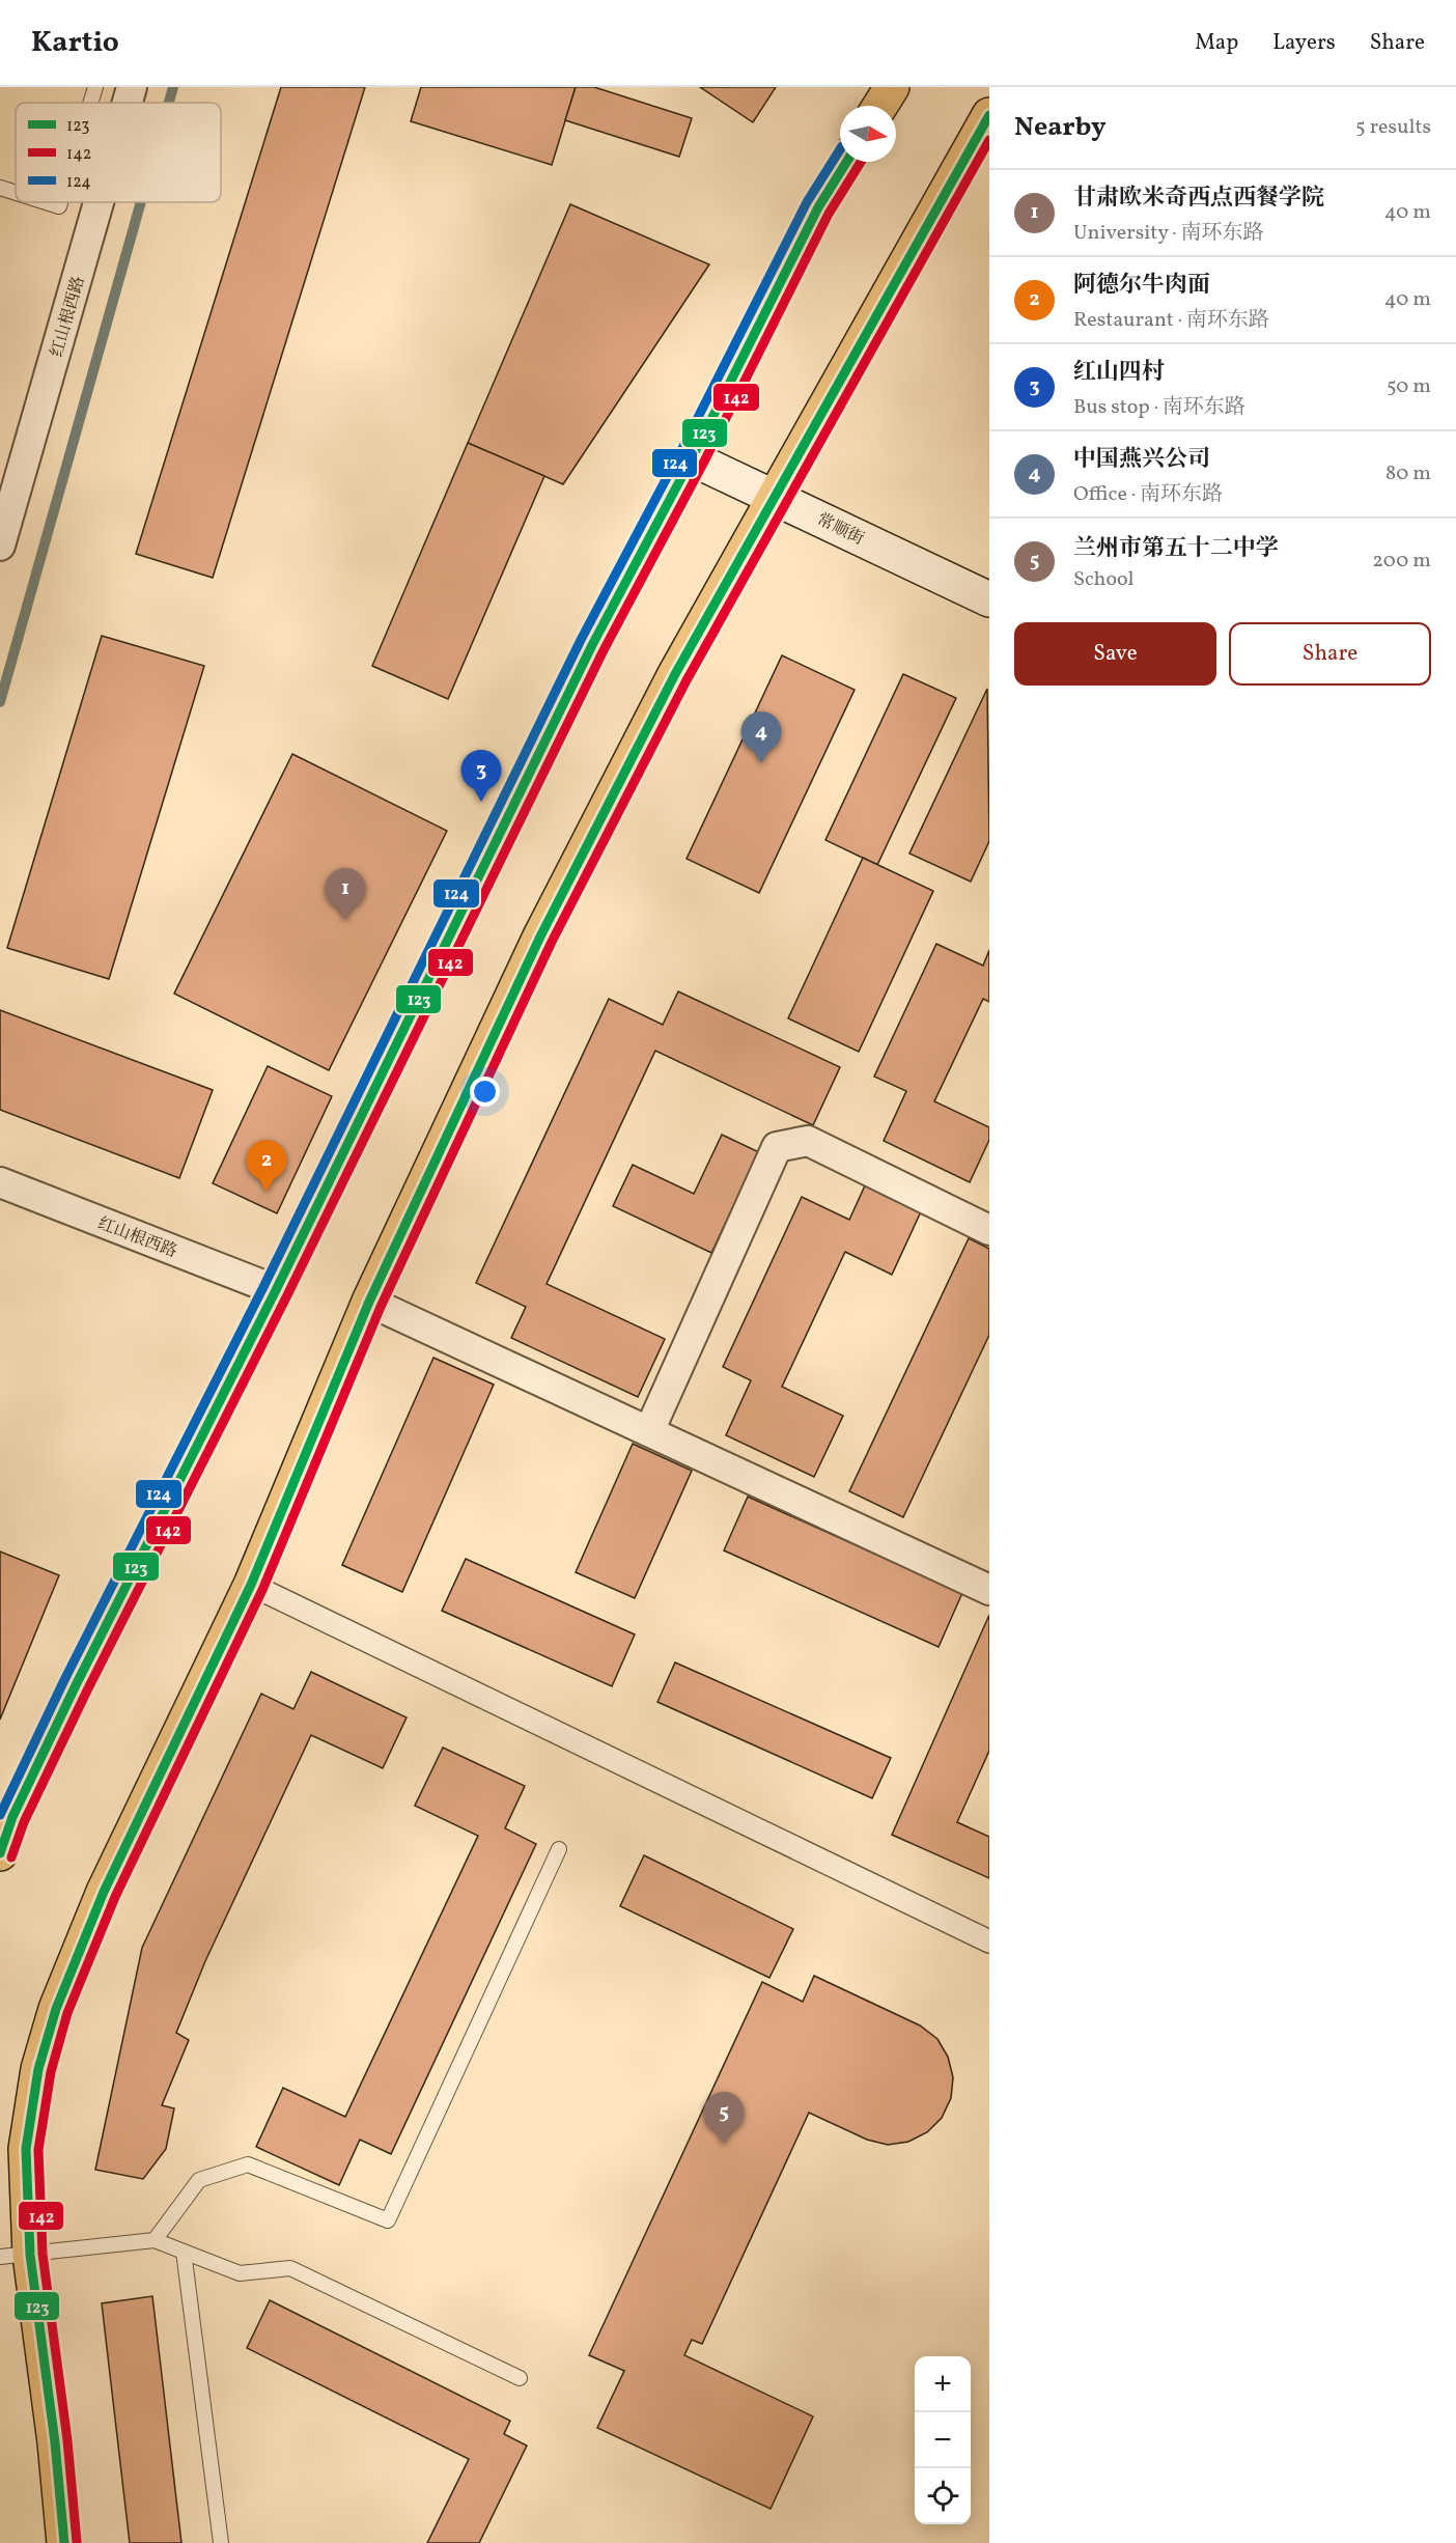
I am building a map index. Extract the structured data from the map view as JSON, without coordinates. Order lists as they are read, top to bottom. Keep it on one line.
{"streets":{"main road":["常顺街"],"street":["红山根西路"]},"lines":["transit line 123","transit line 142","transit line 124"],"legend":["123","142","124"],"north":"right","page":{"header":"Kartio","nav":["Map","Layers","Share"],"heading":["Nearby","5 results"],"list":[{"mark":"1","name":"甘肃欧米奇西点西餐学院","note":"University · 南环东路","value":"40 m"},{"mark":"2","name":"阿德尔牛肉面","note":"Restaurant · 南环东路","value":"40 m"},{"mark":"3","name":"红山四村","note":"Bus stop · 南环东路","value":"50 m"},{"mark":"4","name":"中国燕兴公司","note":"Office · 南环东路","value":"80 m"},{"mark":"5","name":"兰州市第五十二中学","note":"School","value":"200 m"}],"buttons":["Save","Share"],"pins":["4","3","1","2","5"],"map_buttons":["+","−"]}}
